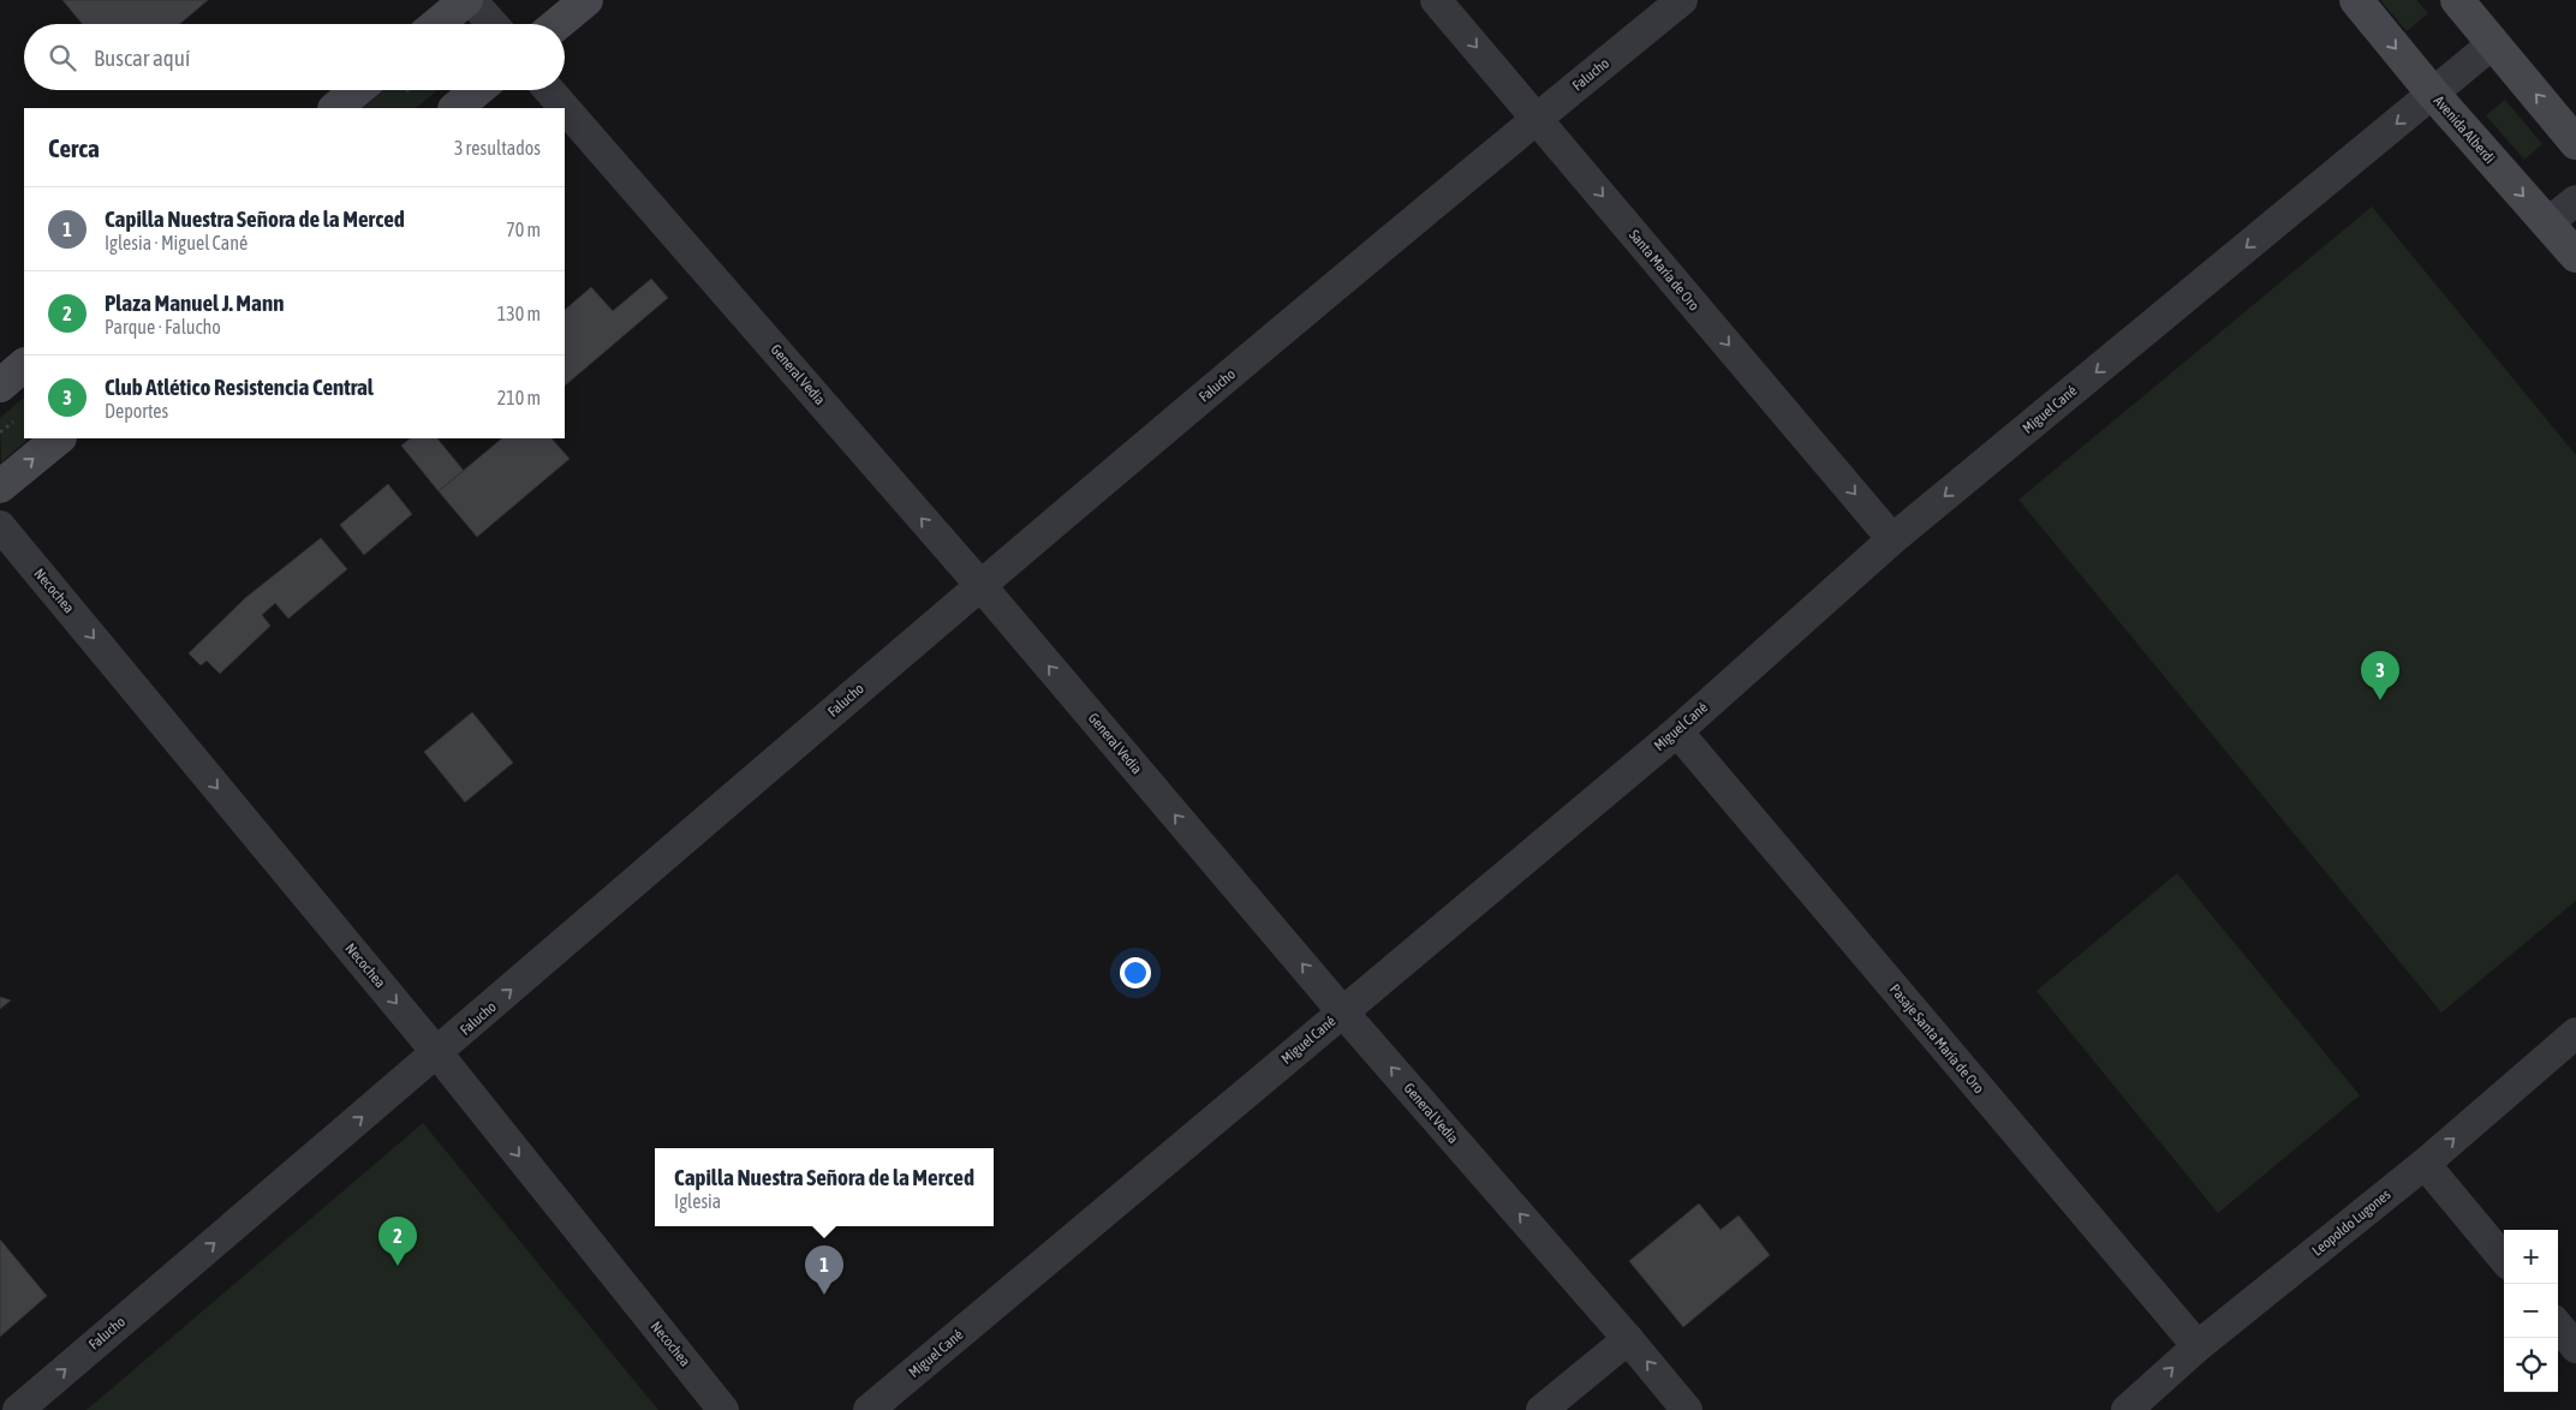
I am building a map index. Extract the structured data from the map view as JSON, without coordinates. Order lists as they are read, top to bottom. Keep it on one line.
{"streets":{"main road":["Avenida Alberdi"],"street":["Falucho","Santa María de Oro","General Vedia","Miguel Cané","Necochea","Pasaje Santa María de Oro","Leopoldo Lugones"]},"crossings":[["Falucho","Santa María de Oro"],["Falucho","General Vedia"],["Falucho","Necochea"],["Avenida Alberdi","Miguel Cané"],["Santa María de Oro","Miguel Cané"],["General Vedia","Miguel Cané"],["Miguel Cané","Pasaje Santa María de Oro"],["Pasaje Santa María de Oro","Leopoldo Lugones"]],"one_way":["Falucho","Santa María de Oro","General Vedia","Necochea","Leopoldo Lugones"],"page":{"search":"Buscar aquí","heading":["Cerca","3 resultados"],"list":[{"mark":"1","name":"Capilla Nuestra Señora de la Merced","note":"Iglesia · Miguel Cané","value":"70 m"},{"mark":"2","name":"Plaza Manuel J. Mann","note":"Parque · Falucho","value":"130 m"},{"mark":"3","name":"Club Atlético Resistencia Central","note":"Deportes","value":"210 m"}],"pins":["3","2","1"],"popup":["Capilla Nuestra Señora de la Merced","Iglesia"],"map_buttons":["+","−"]}}
